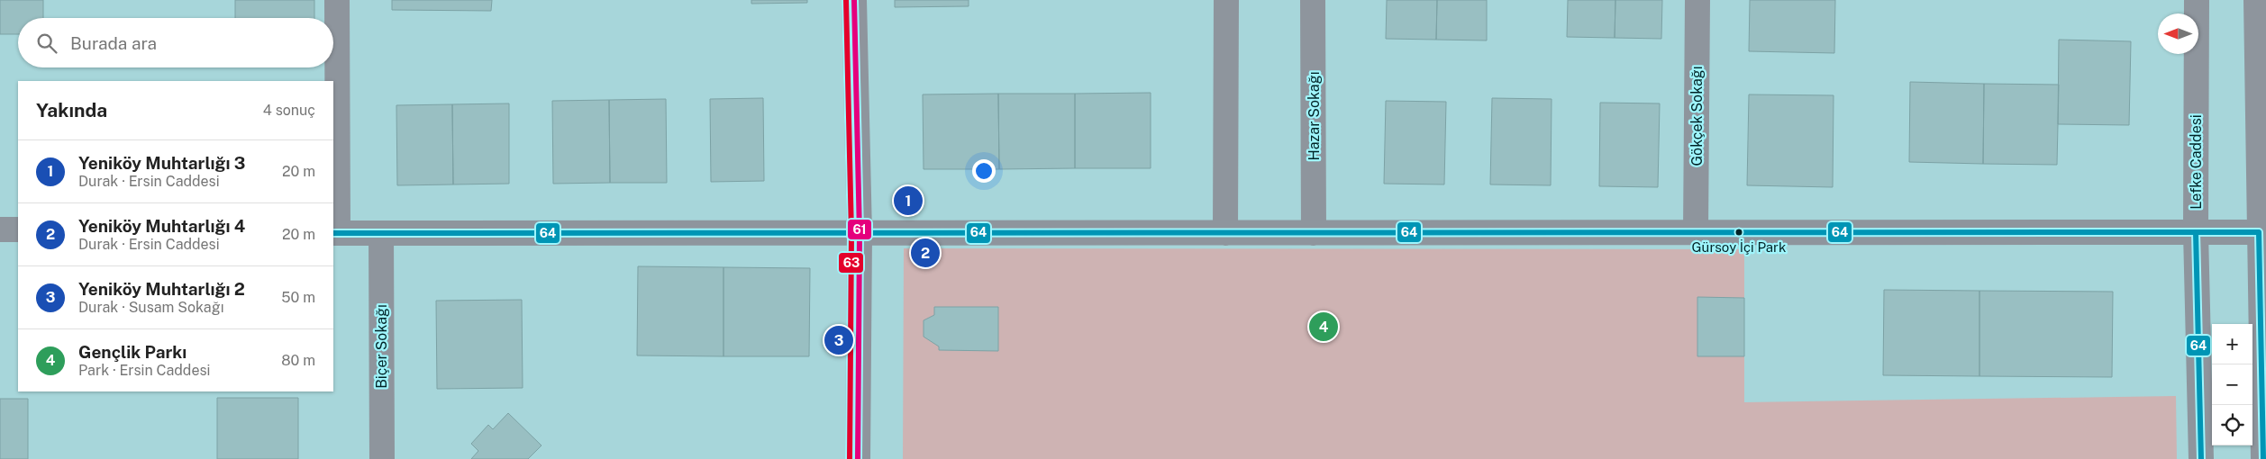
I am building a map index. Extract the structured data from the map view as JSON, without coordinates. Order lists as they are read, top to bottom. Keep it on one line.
{"streets":{"street":["Hazar Sokağı","Gökçek Sokağı","Lefke Caddesi","Biçer Sokağı"]},"places":["Gürsoy İçi Park"],"lines":["transit line 61","transit line 63","transit line 64"],"north":"left","page":{"search":"Burada ara","heading":["Yakında","4 sonuç"],"list":[{"mark":"1","name":"Yeniköy Muhtarlığı 3","note":"Durak · Ersin Caddesi","value":"20 m"},{"mark":"2","name":"Yeniköy Muhtarlığı 4","note":"Durak · Ersin Caddesi","value":"20 m"},{"mark":"3","name":"Yeniköy Muhtarlığı 2","note":"Durak · Susam Sokağı","value":"50 m"},{"mark":"4","name":"Gençlik Parkı","note":"Park · Ersin Caddesi","value":"80 m"}],"pins":["1","2","4","3"],"map_buttons":["+","−"]}}
